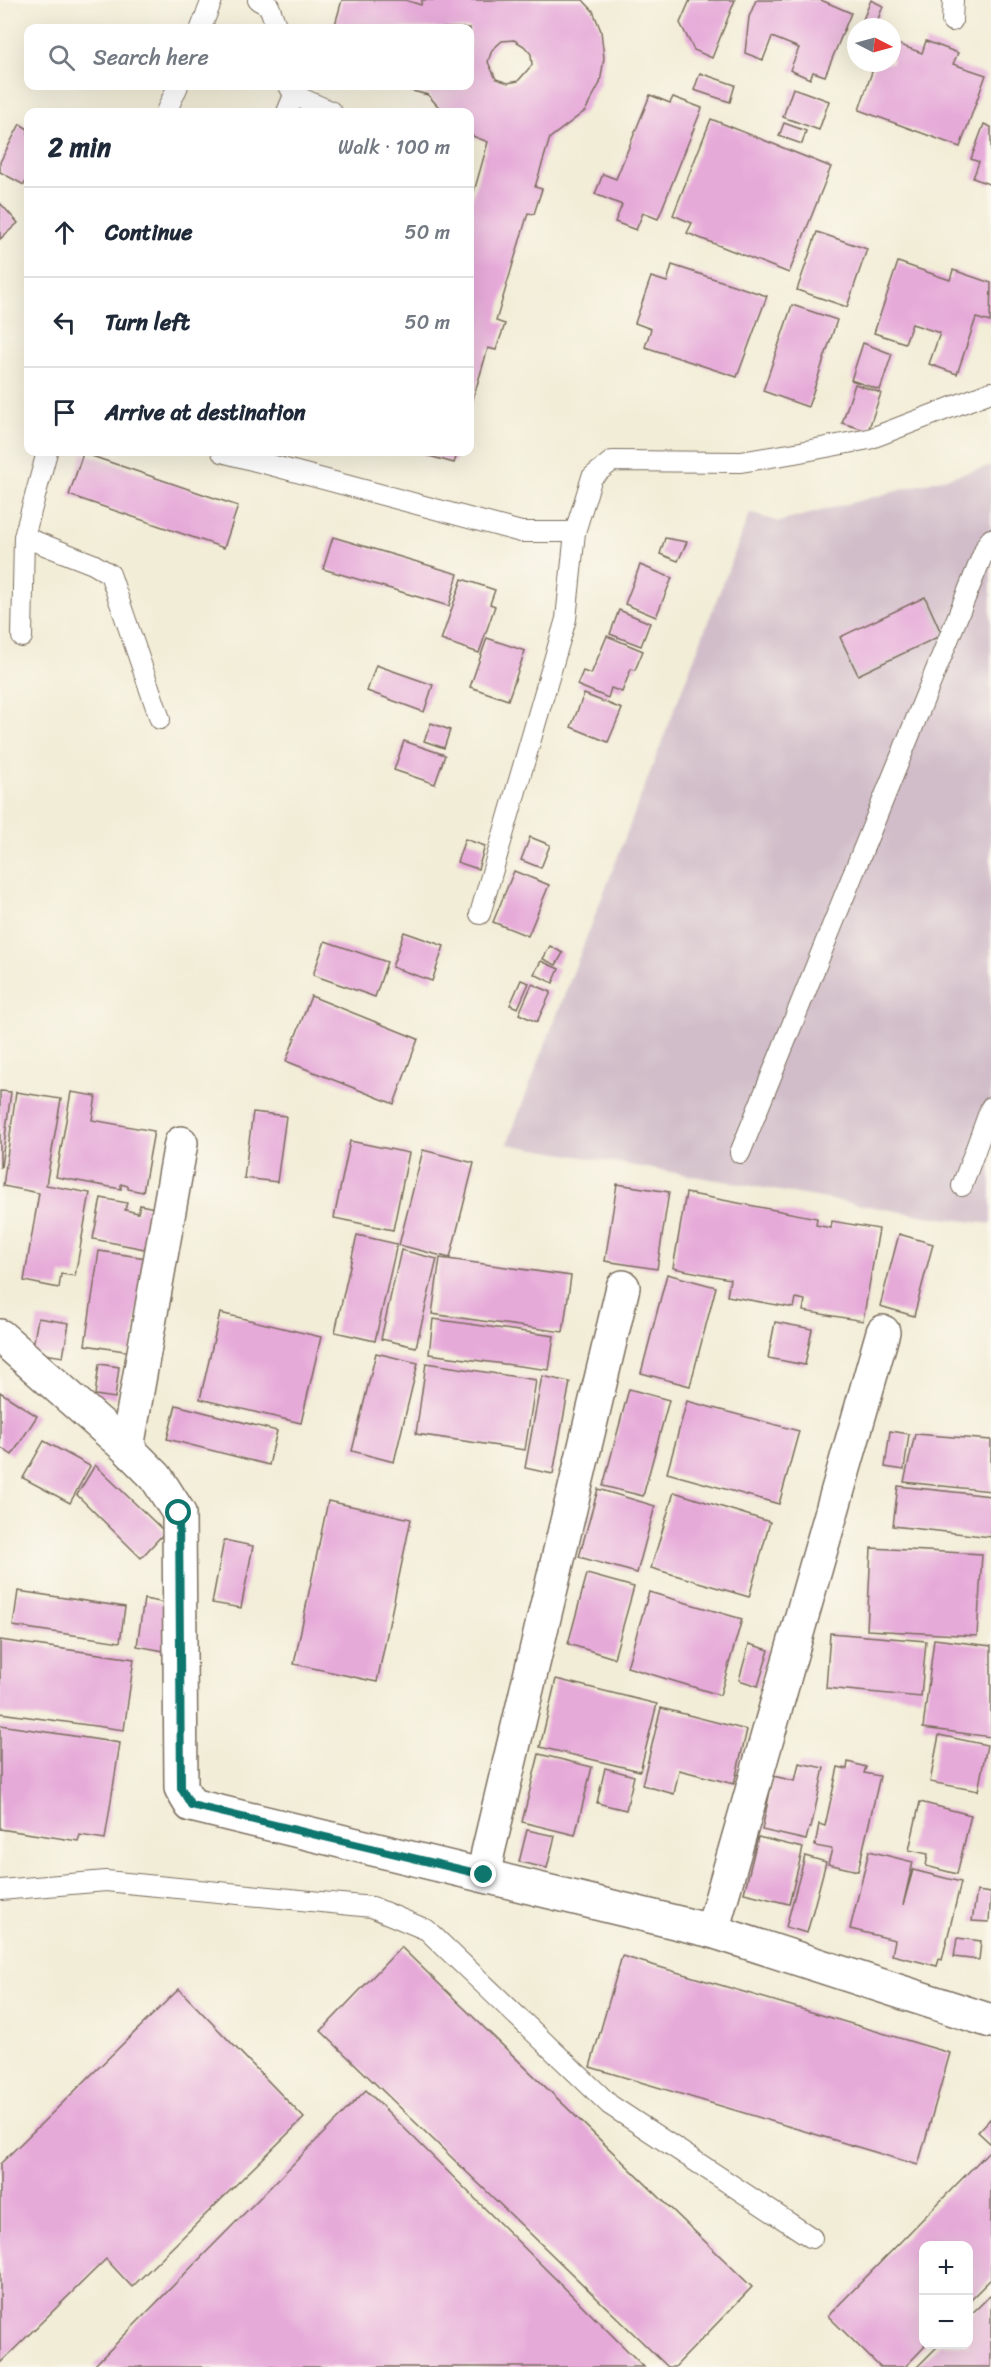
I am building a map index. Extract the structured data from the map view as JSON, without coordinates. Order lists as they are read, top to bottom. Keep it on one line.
{"north":"right","page":{"search":"Search here","heading":["2 min","Walk · 100 m"],"list":[["Continue","50 m"],["Turn left","50 m"],"Arrive at destination"],"map_buttons":["+","−"]}}
